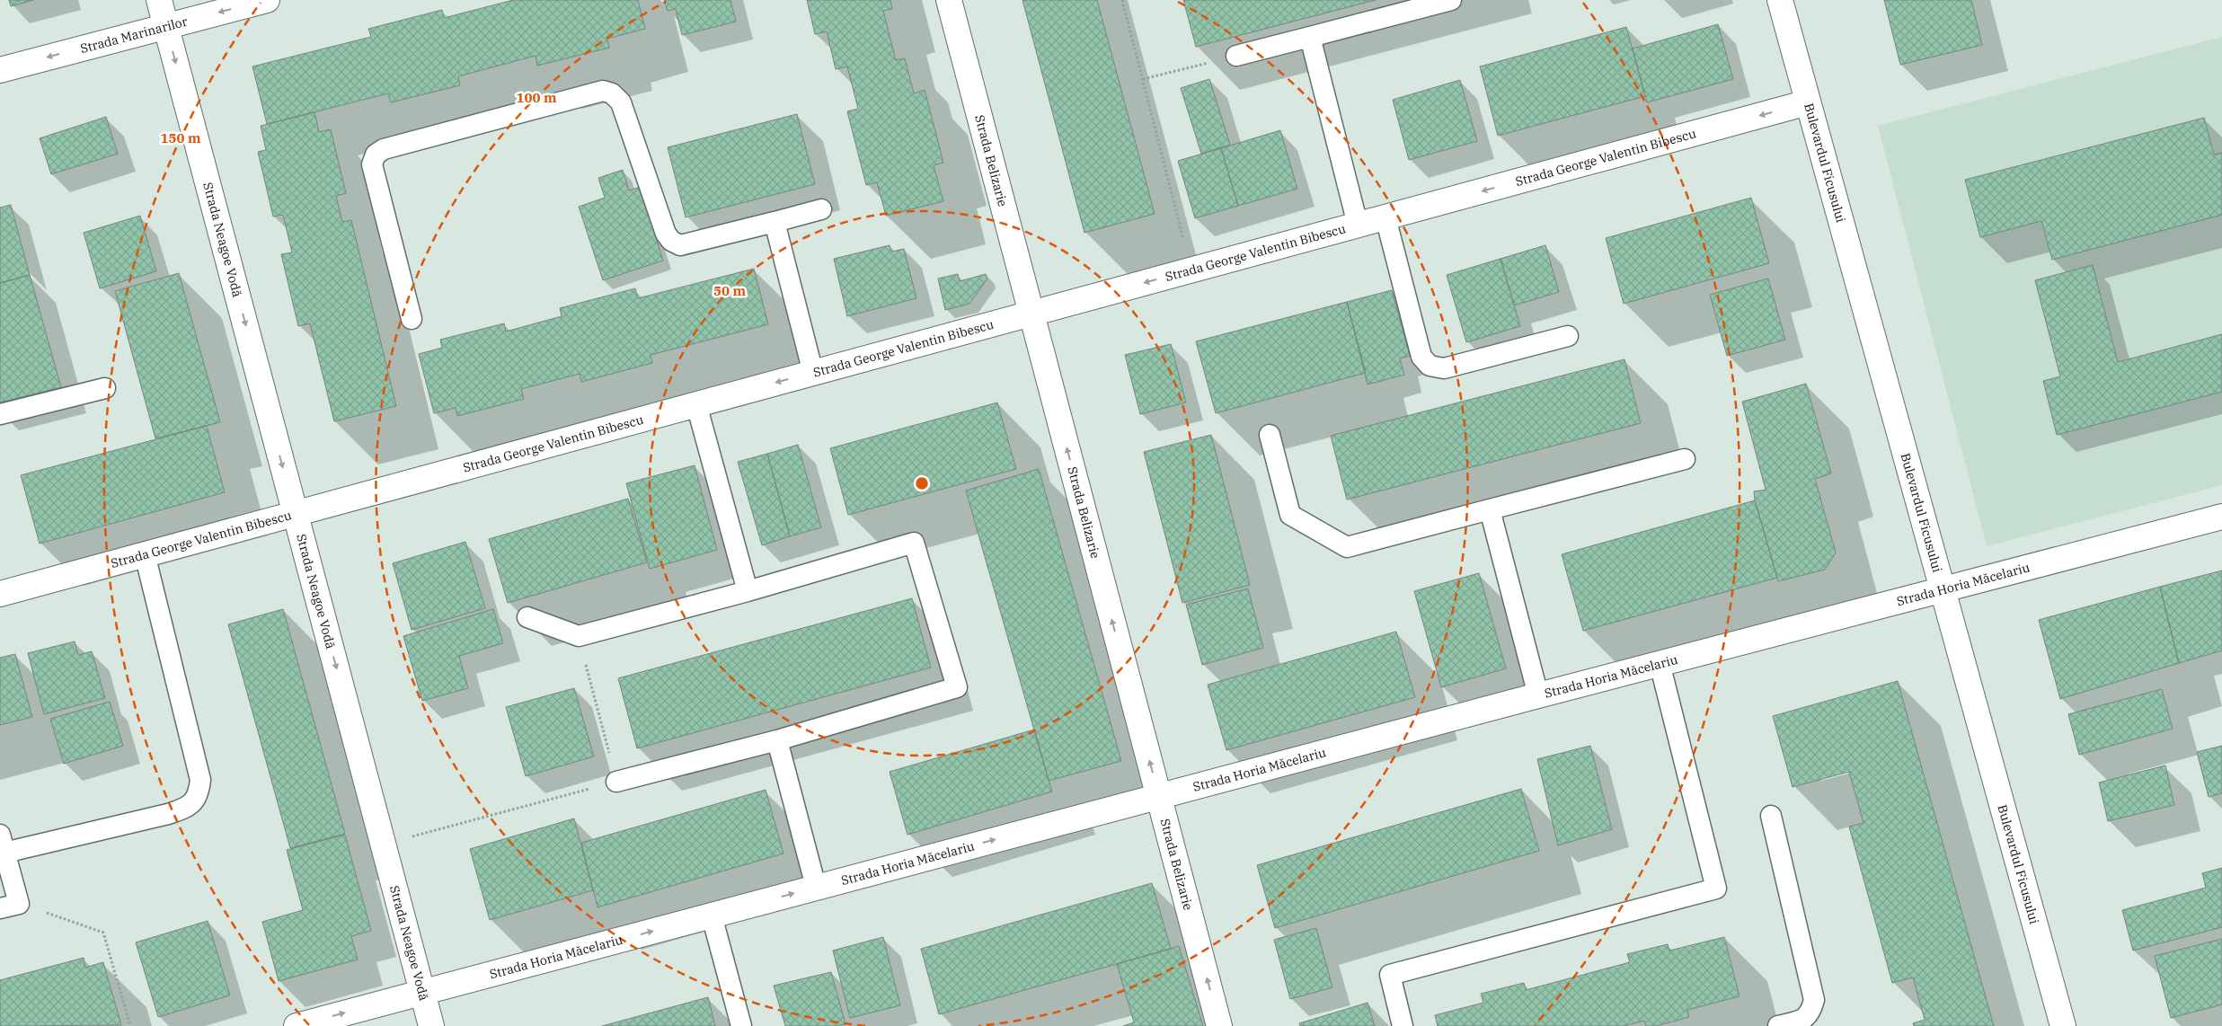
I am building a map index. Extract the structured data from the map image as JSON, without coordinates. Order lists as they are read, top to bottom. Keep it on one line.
{"streets":{"street":["Strada Marinarilor","Strada George Valentin Bibescu","Strada Belizarie","Bulevardul Ficusului","Strada Neagoe Vodă","Strada Horia Măcelariu"]},"crossings":[["Strada Marinarilor","Strada Neagoe Vodă"],["Strada George Valentin Bibescu","Strada Belizarie"],["Strada George Valentin Bibescu","Bulevardul Ficusului"],["Strada George Valentin Bibescu","Strada Neagoe Vodă"],["Strada Belizarie","Strada Horia Măcelariu"],["Bulevardul Ficusului","Strada Horia Măcelariu"],["Strada Neagoe Vodă","Strada Horia Măcelariu"]],"one_way":["Strada Marinarilor","Strada George Valentin Bibescu","Strada Belizarie","Strada Neagoe Vodă","Strada Horia Măcelariu"],"rings":["100 m","150 m","50 m"]}
